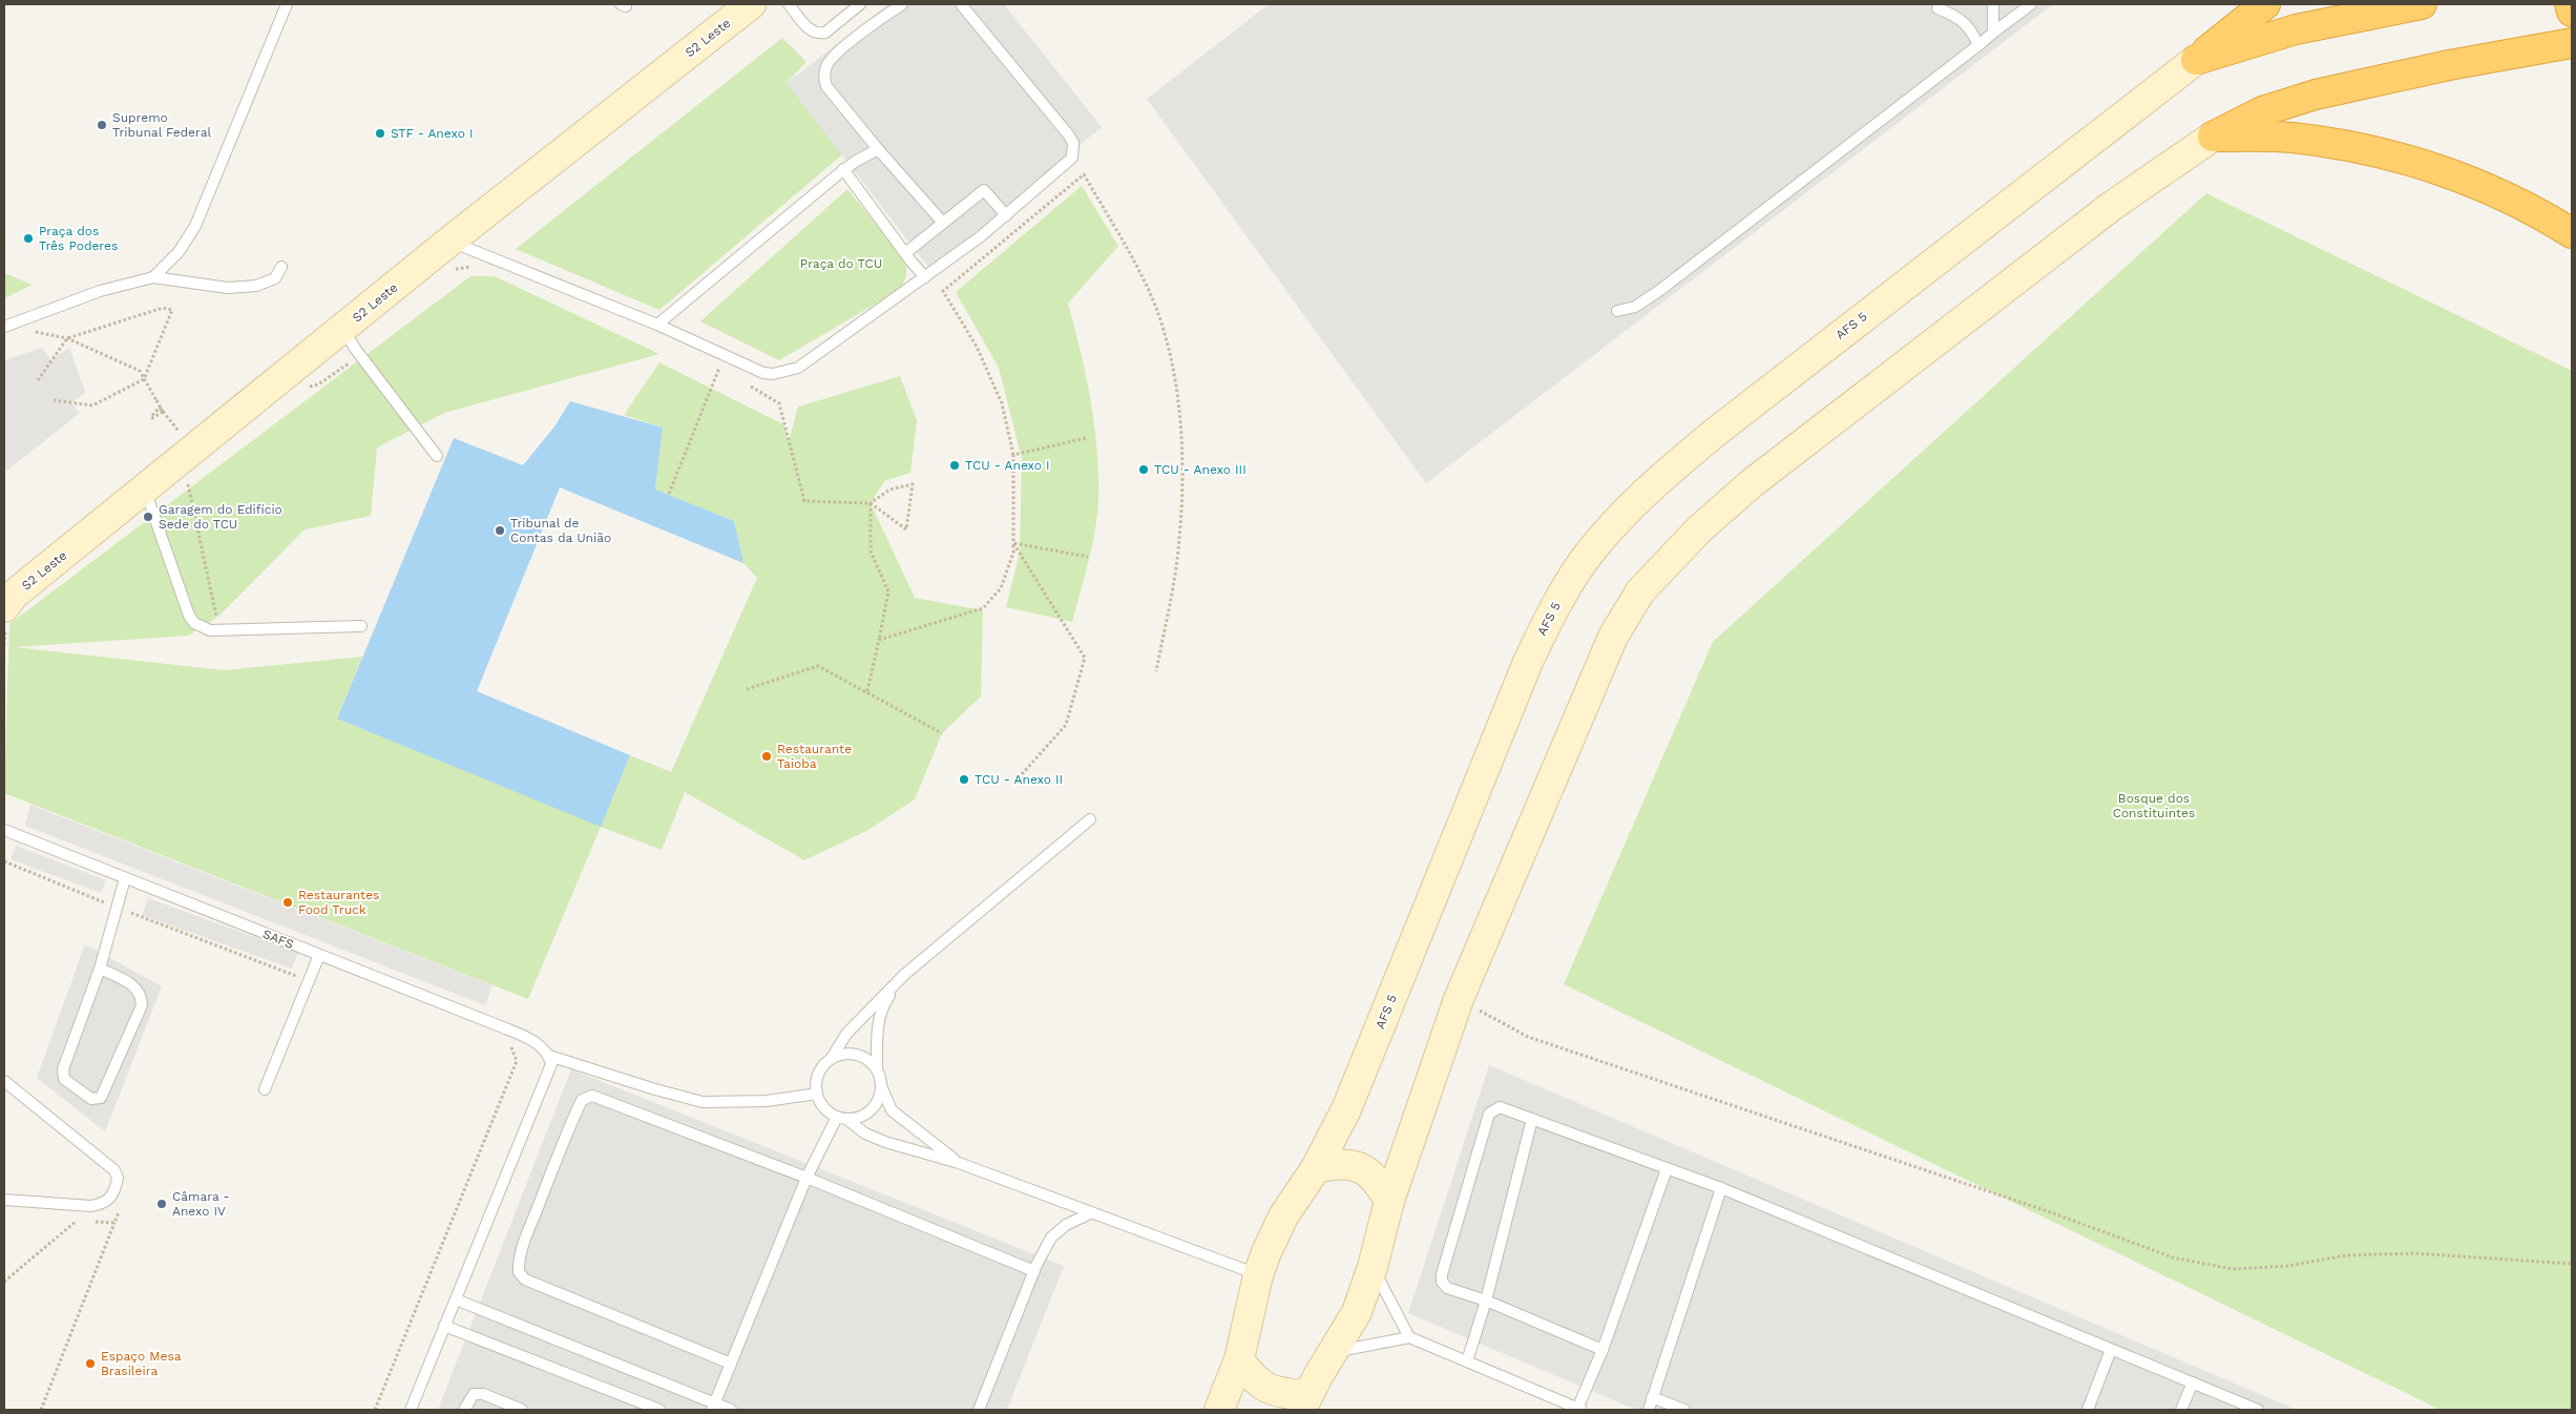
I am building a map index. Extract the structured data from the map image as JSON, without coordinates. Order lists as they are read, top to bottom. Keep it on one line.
{"streets":{"main road":["S2 Leste","AFS 5"],"lane":["SAFS"]},"parks":["Praça do TCU","Bosque dos Constituintes"],"places":["Supremo Tribunal Federal","STF - Anexo I","Praça dos Três Poderes","TCU - Anexo I","TCU - Anexo III","Garagem do Edifício Sede do TCU","Tribunal de Contas da União","Restaurante Taioba","TCU - Anexo II","Restaurantes Food Truck","Câmara - Anexo IV","Espaço Mesa Brasileira"]}
